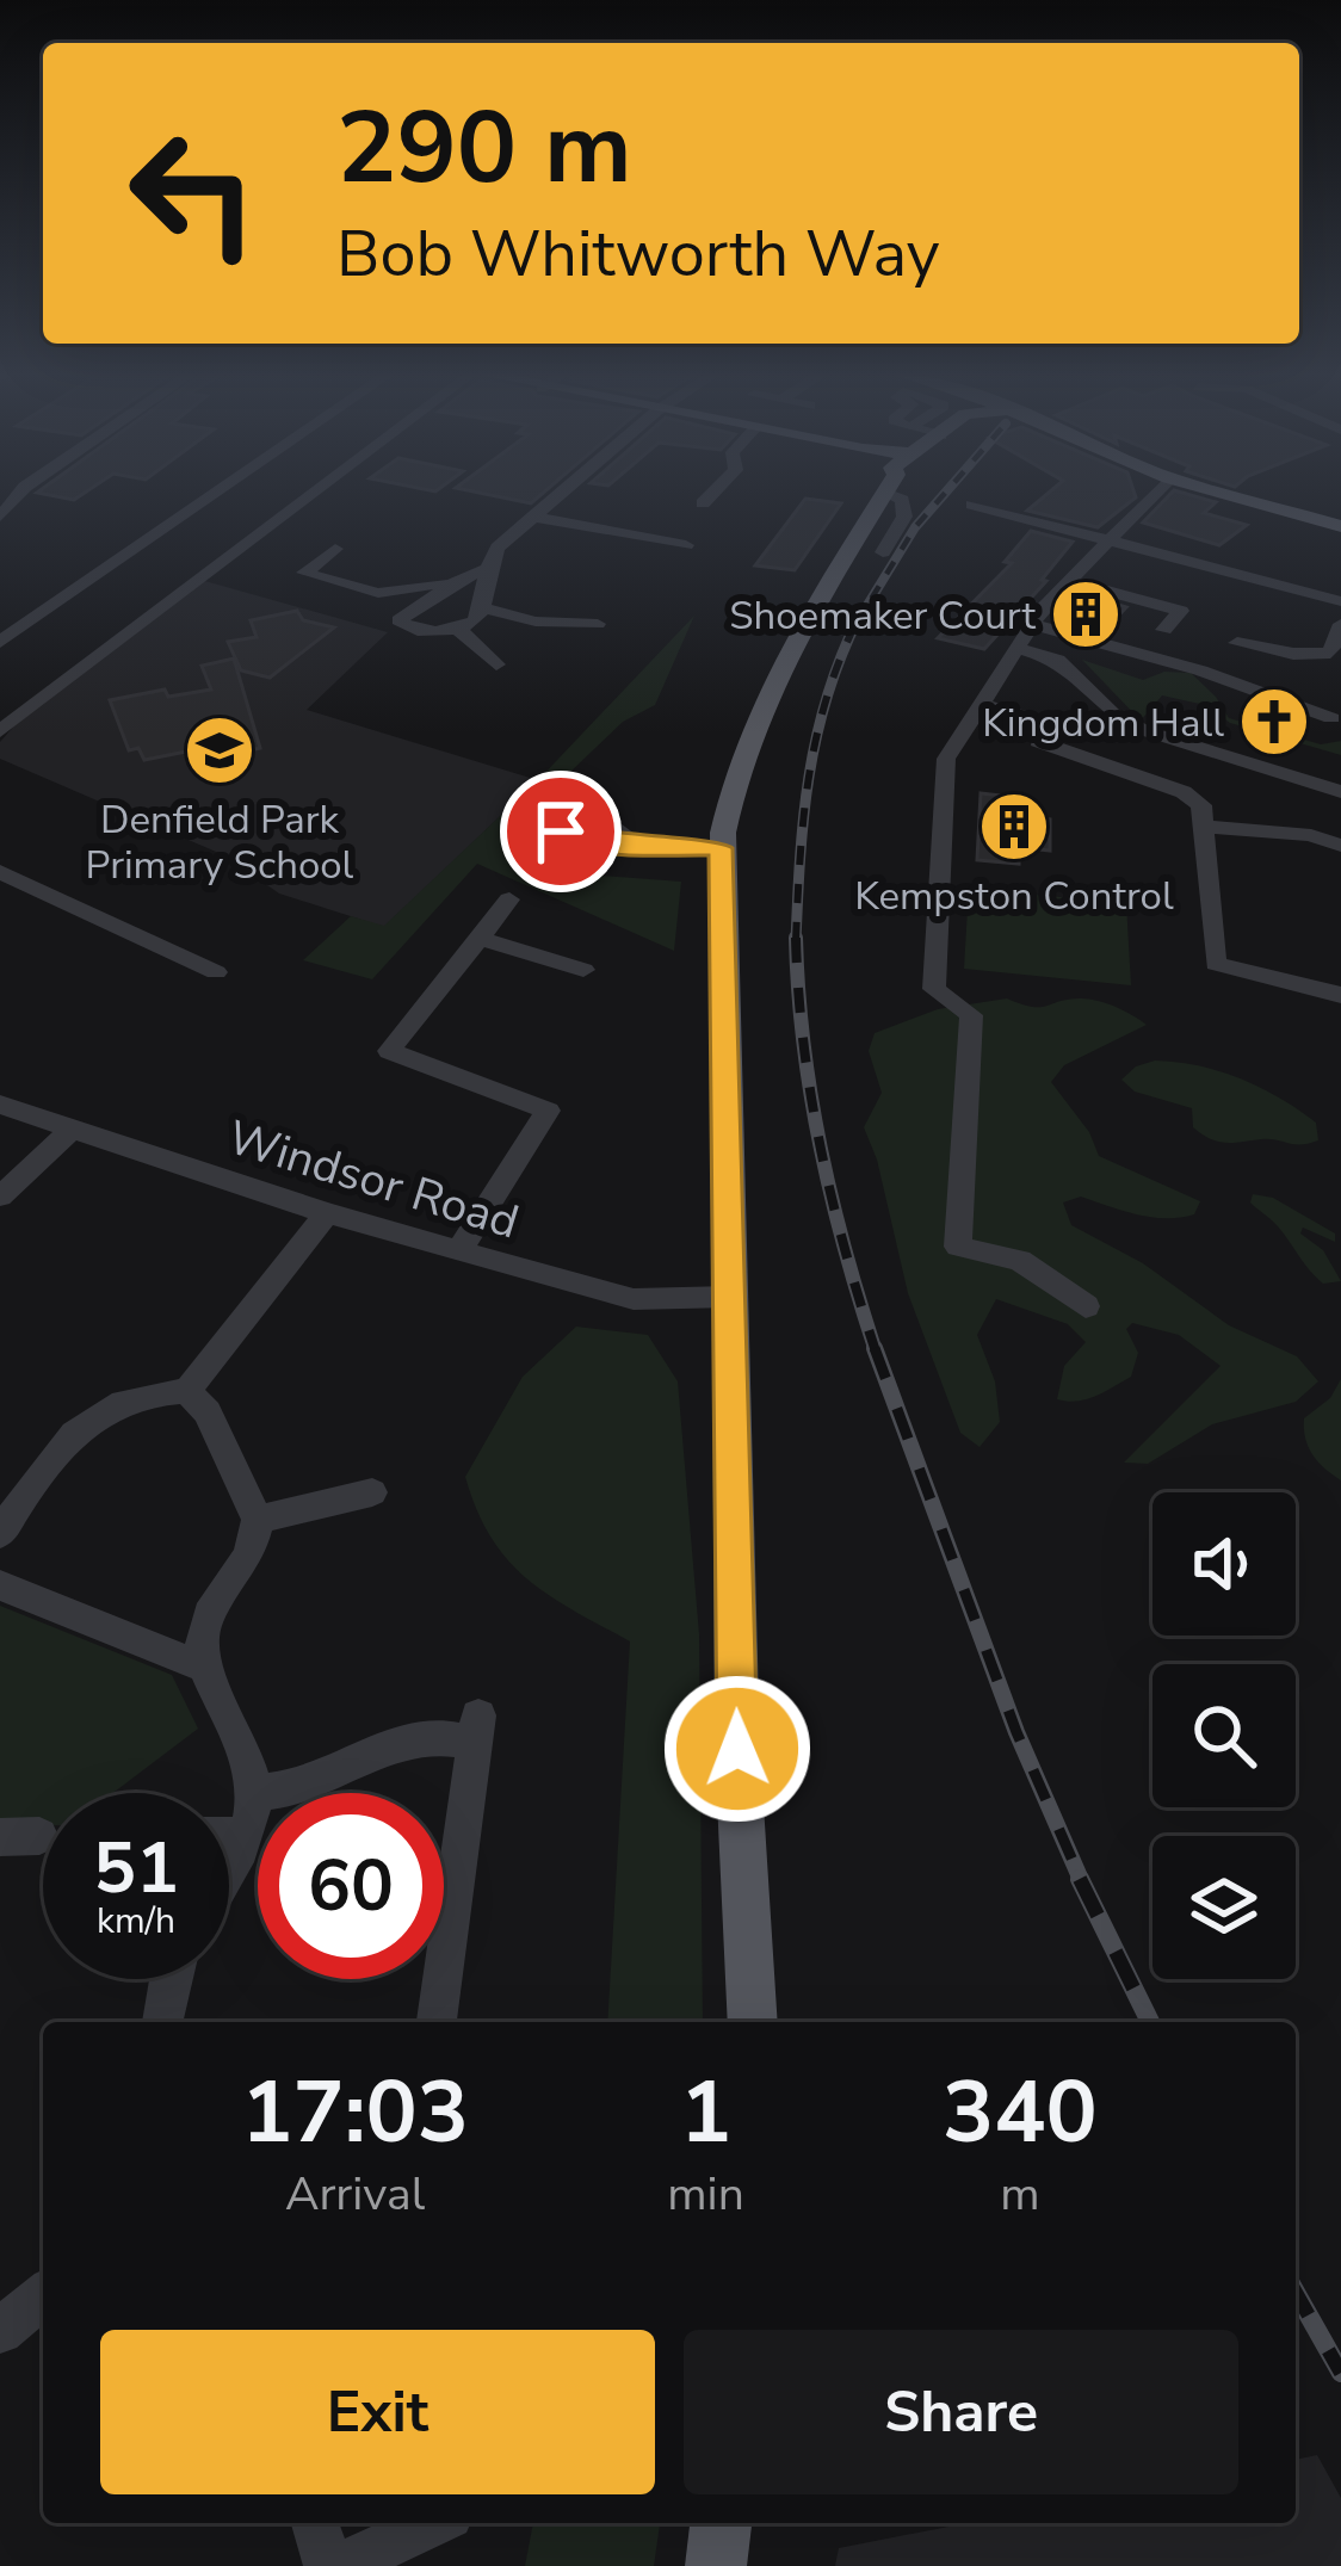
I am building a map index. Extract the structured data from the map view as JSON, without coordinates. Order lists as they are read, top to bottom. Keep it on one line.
{"streets":{"street":["Windsor Road"]},"places":{"building":["Shoemaker Court","Kempston Control"],"church":["Kingdom Hall"],"school or university":["Denfield Park Primary School"]},"page":{"turn":["290 m","Bob Whitworth Way"],"speed":"51 km/h","limit":"60","eta":["17:03","Arrival","1","min","340","m"],"buttons":["Exit","Share"]}}
